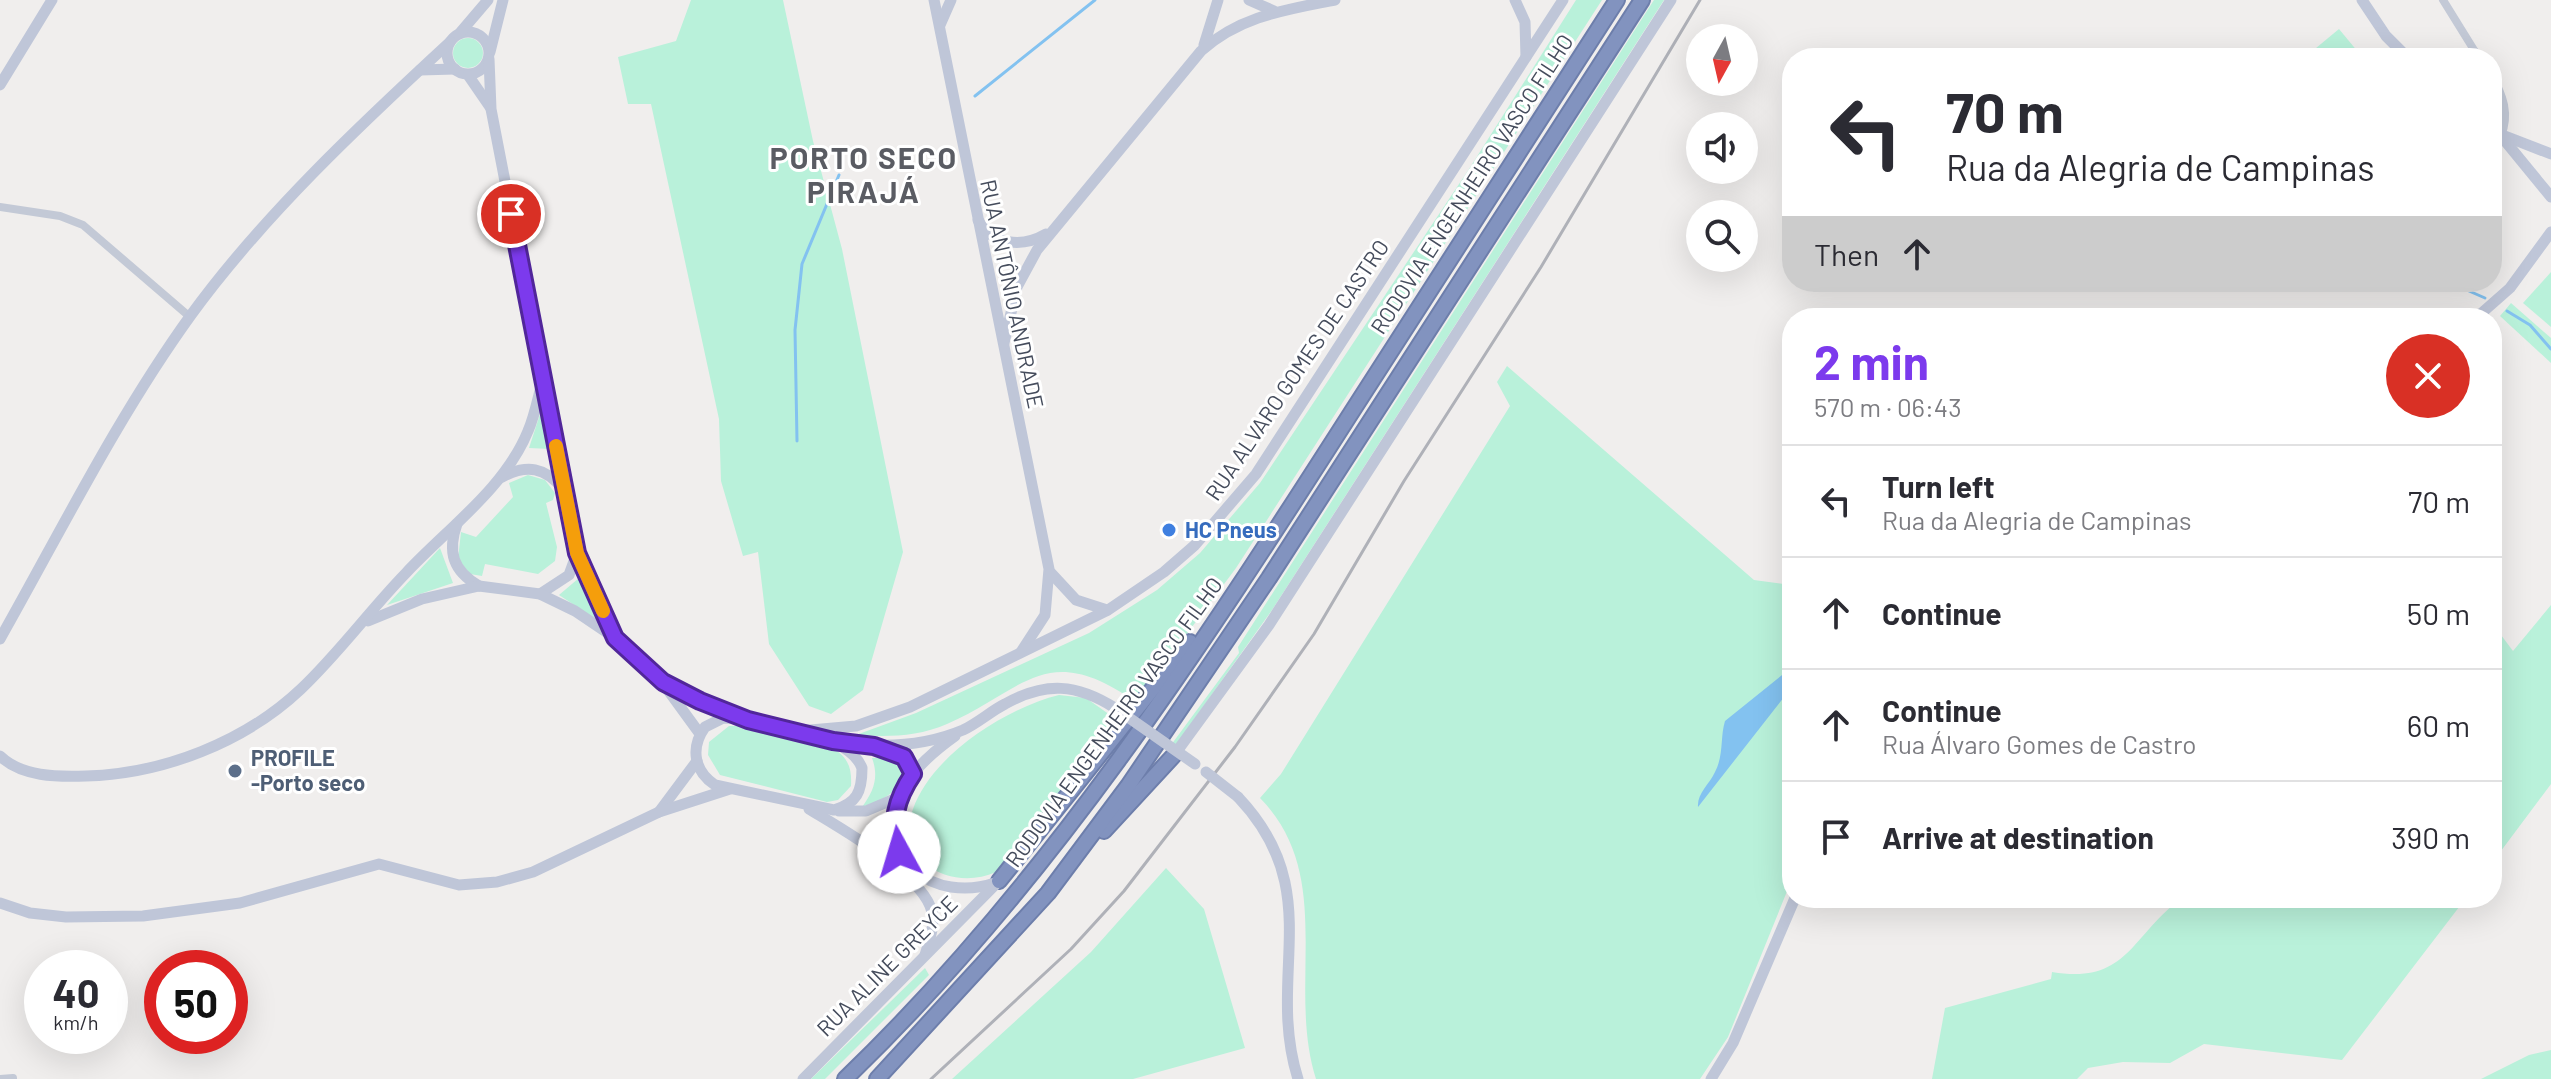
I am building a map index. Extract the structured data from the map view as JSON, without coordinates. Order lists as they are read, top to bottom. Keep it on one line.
{"streets":{"highway":["RODOVIA ENGENHEIRO VASCO FILHO"],"main road":["RUA ANTÔNIO ANDRADE","RUA ALVARO GOMES DE CASTRO","RUA ALINE GREYCE"]},"crossings":[["RUA ANTÔNIO ANDRADE","RUA ALVARO GOMES DE CASTRO"]],"districts":["PORTO SECO PIRAJÁ"],"places":["HC Pneus","PROFILE -Porto seco"],"north":"bottom","page":{"turn":["70 m","Rua da Alegria de Campinas"],"then":"Then","heading":["2 min","570 m · 06:43"],"list":[{"name":"Turn left","note":"Rua da Alegria de Campinas","value":"70 m"},{"name":"Continue","value":"50 m"},{"name":"Continue","note":"Rua Álvaro Gomes de Castro","value":"60 m"},{"name":"Arrive at destination","value":"390 m"}],"speed":"40 km/h","limit":"50"}}
